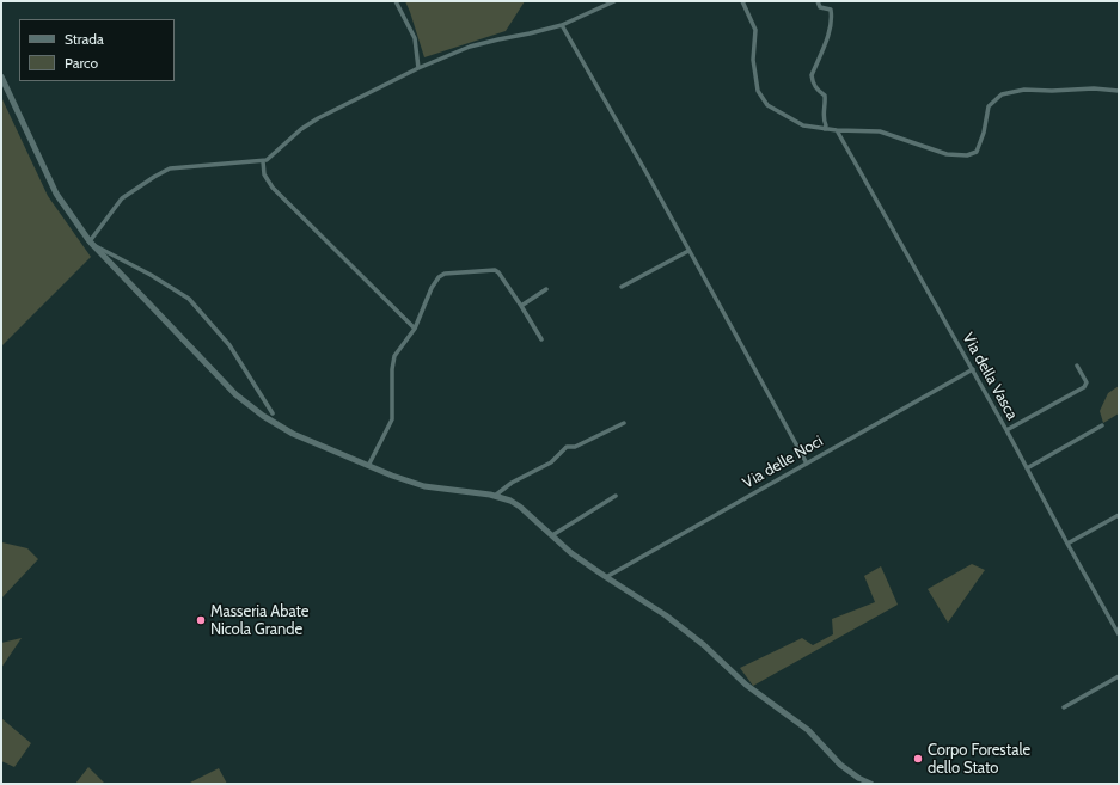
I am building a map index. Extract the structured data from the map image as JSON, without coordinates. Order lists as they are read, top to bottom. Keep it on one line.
{"streets":{"street":["Via della Vasca","Via delle Noci"]},"crossings":[["Via della Vasca","Via delle Noci"]],"places":["Masseria Abate Nicola Grande","Corpo Forestale dello Stato"],"legend":["Strada","Parco"]}
